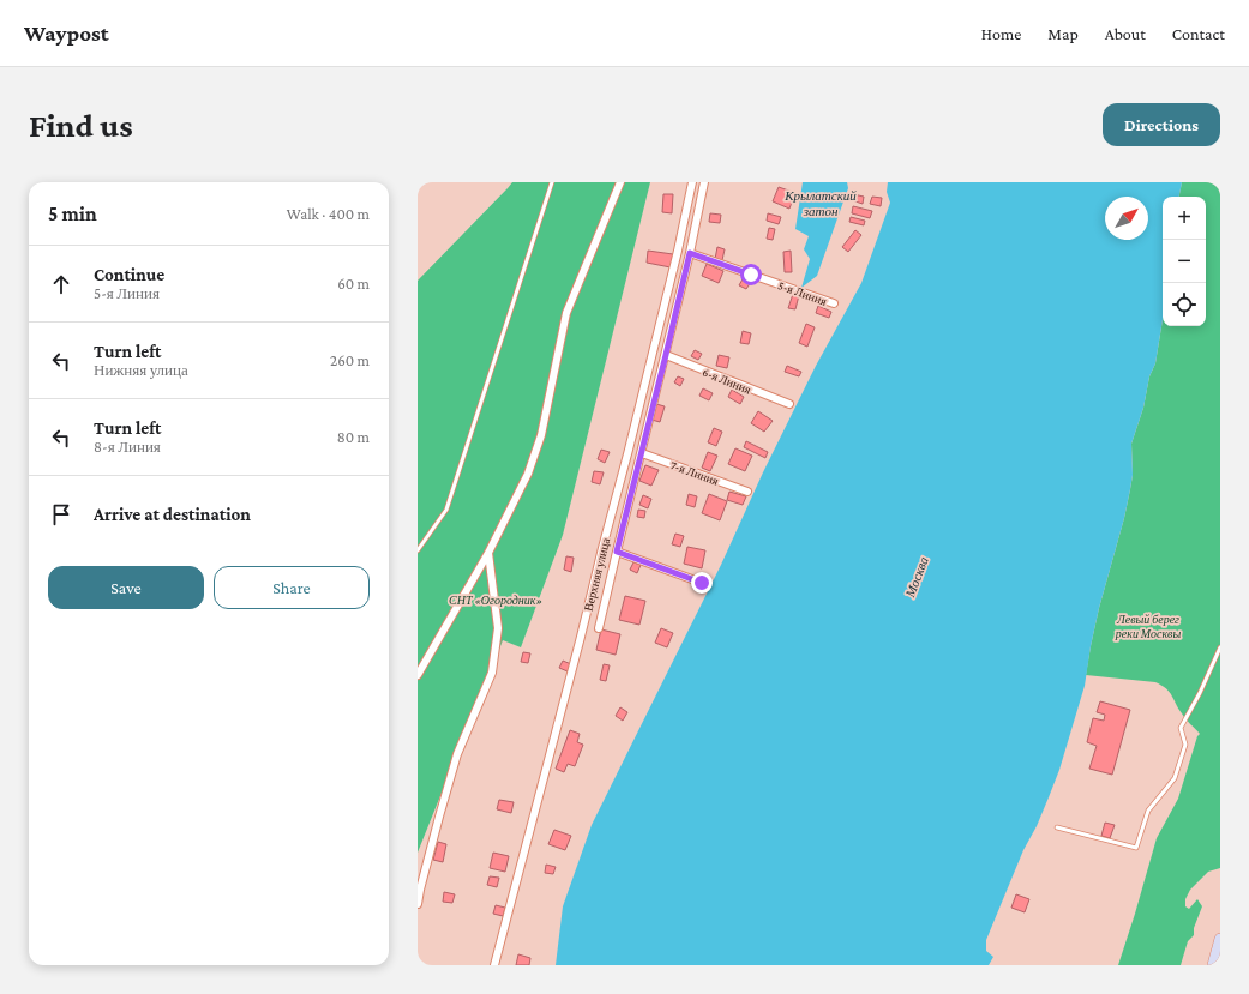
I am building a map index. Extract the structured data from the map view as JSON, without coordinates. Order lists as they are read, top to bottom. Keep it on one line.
{"streets":{"street":["5-я Линия","6-я Линия","7-я Линия","Верхняя улица"]},"water":["Крылатский затон","Москва"],"parks":["СНТ «Огородник»","Левый берег реки Москвы"],"north":"top right","page":{"header":"Waypost","nav":["Home","Map","About","Contact"],"buttons":["Directions",["Save","Share"]],"title":"Find us","heading":["5 min","Walk · 400 m"],"map_buttons":["+","−"],"list":[["Continue","5-я Линия","60 m"],["Turn left","Нижняя улица","260 m"],["Turn left","8-я Линия","80 m"],"Arrive at destination"]}}
